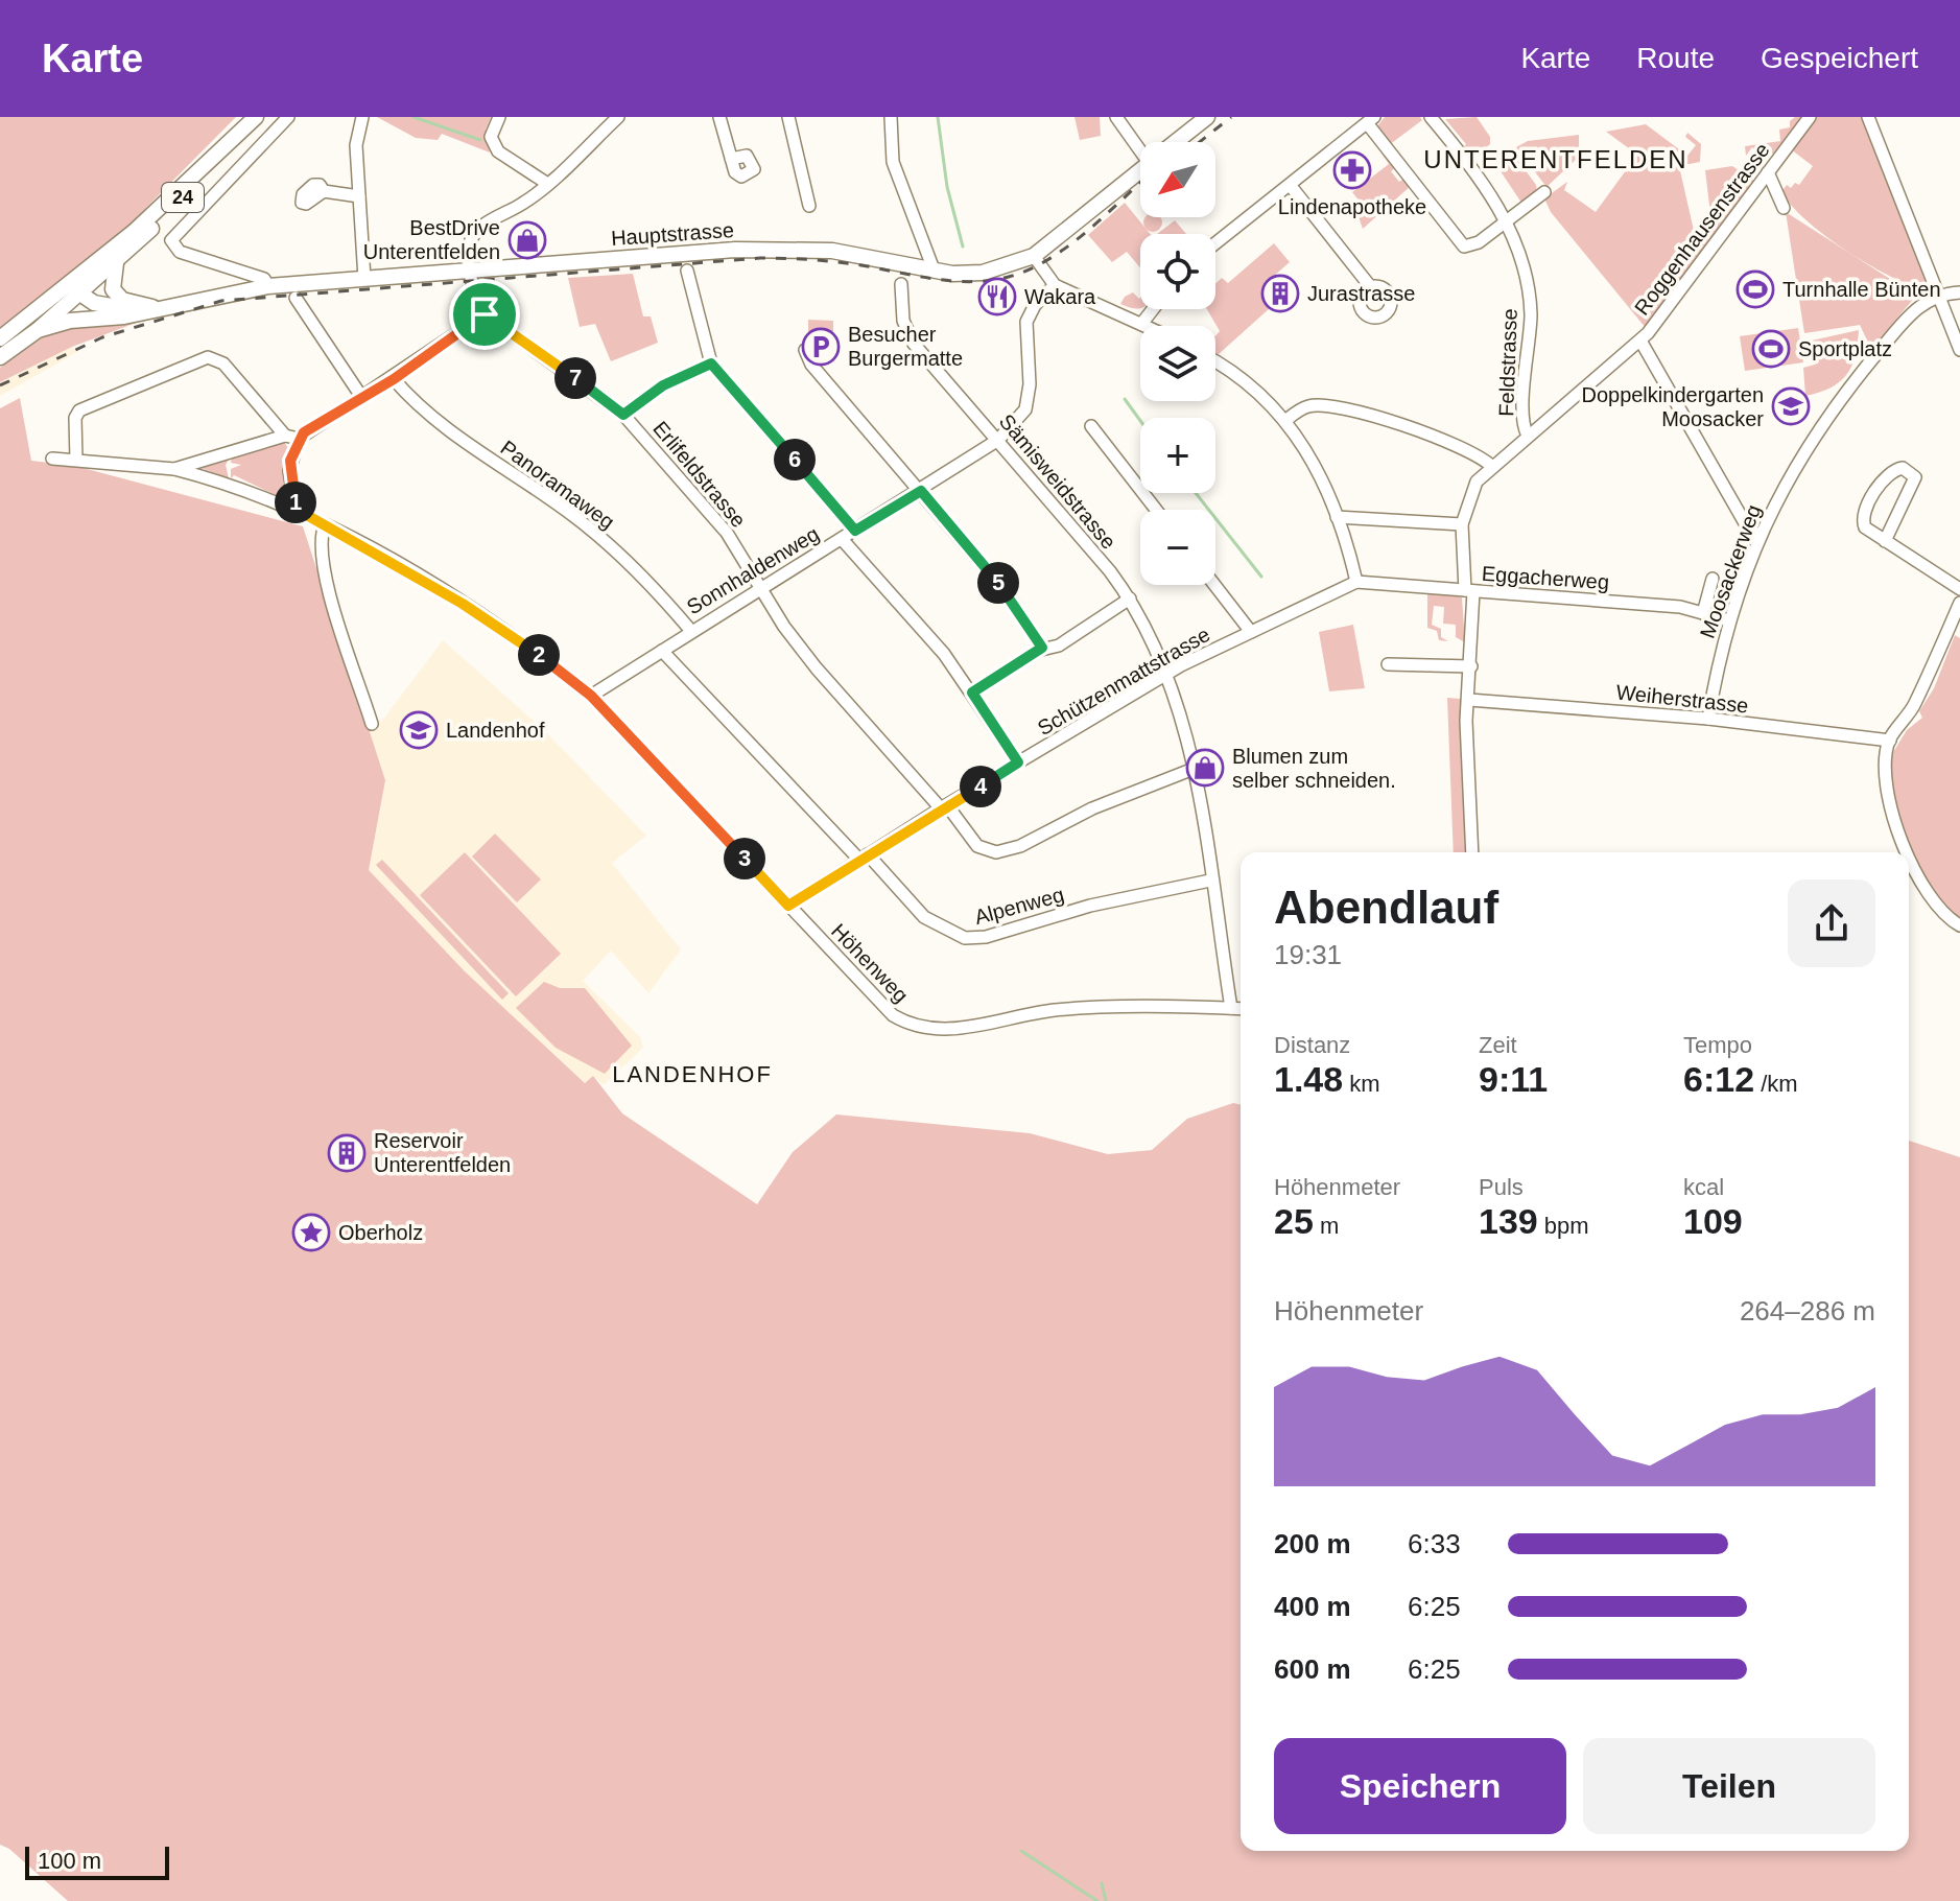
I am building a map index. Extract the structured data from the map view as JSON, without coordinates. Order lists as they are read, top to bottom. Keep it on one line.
{"streets":{"main road":["24","Hauptstrasse"],"street":["Roggenhausenstrasse","Feldstrasse","Erlifeldstrasse","Sämisweidstrasse","Panoramaweg","Sonnhaldenweg","Moosackerweg","Eggacherweg","Schützenmattstrasse","Weiherstrasse","Alpenweg","Höhenweg"]},"crossings":[["Roggenhausenstrasse","Feldstrasse"],["Roggenhausenstrasse","Eggacherweg"],["Roggenhausenstrasse","Weiherstrasse"],["Erlifeldstrasse","Sämisweidstrasse"],["Erlifeldstrasse","Sonnhaldenweg"],["Erlifeldstrasse","Schützenmattstrasse"],["Sämisweidstrasse","Sonnhaldenweg"],["Sämisweidstrasse","Schützenmattstrasse"],["Sämisweidstrasse","Alpenweg"],["Sämisweidstrasse","Höhenweg"],["Panoramaweg","Sonnhaldenweg"],["Sonnhaldenweg","Alpenweg"],["Sonnhaldenweg","Höhenweg"],["Moosackerweg","Eggacherweg"],["Moosackerweg","Weiherstrasse"],["Eggacherweg","Schützenmattstrasse"],["Schützenmattstrasse","Alpenweg"],["Schützenmattstrasse","Höhenweg"]],"districts":["UNTERENTFELDEN","LANDENHOF"],"places":{"pharmacy":["Lindenapotheke"],"shop":["BestDrive Unterentfelden","Blumen zum selber schneiden."],"sports":["Turnhalle Bünten","Sportplatz"],"building":["Jurastrasse","Reservoir Unterentfelden"],"restaurant":["Wakara"],"parking":["Besucher Burgermatte"],"school or university":["Doppelkindergarten Moosacker","Landenhof"],"place":["Oberholz"]},"scale_bar":"100 m","north":"bottom left","page":{"header":"Karte","nav":["Karte","Route","Gespeichert"],"map_buttons":["+","−"],"pins":["7","6","1","5","2","4","3"],"heading":["Abendlauf","19:31"],"stats":[["Distanz","1.48 km"],["Zeit","9:11"],["Tempo","6:12 /km"],["Höhenmeter","25 m"],["Puls","139 bpm"],["kcal","109"]],"chart":["Höhenmeter","264–286 m"],"list":[{"name":"200 m","note":"6:33"},{"name":"400 m","note":"6:25"},{"name":"600 m","note":"6:25"}],"buttons":["Speichern","Teilen"],"scale":"100 m"}}
